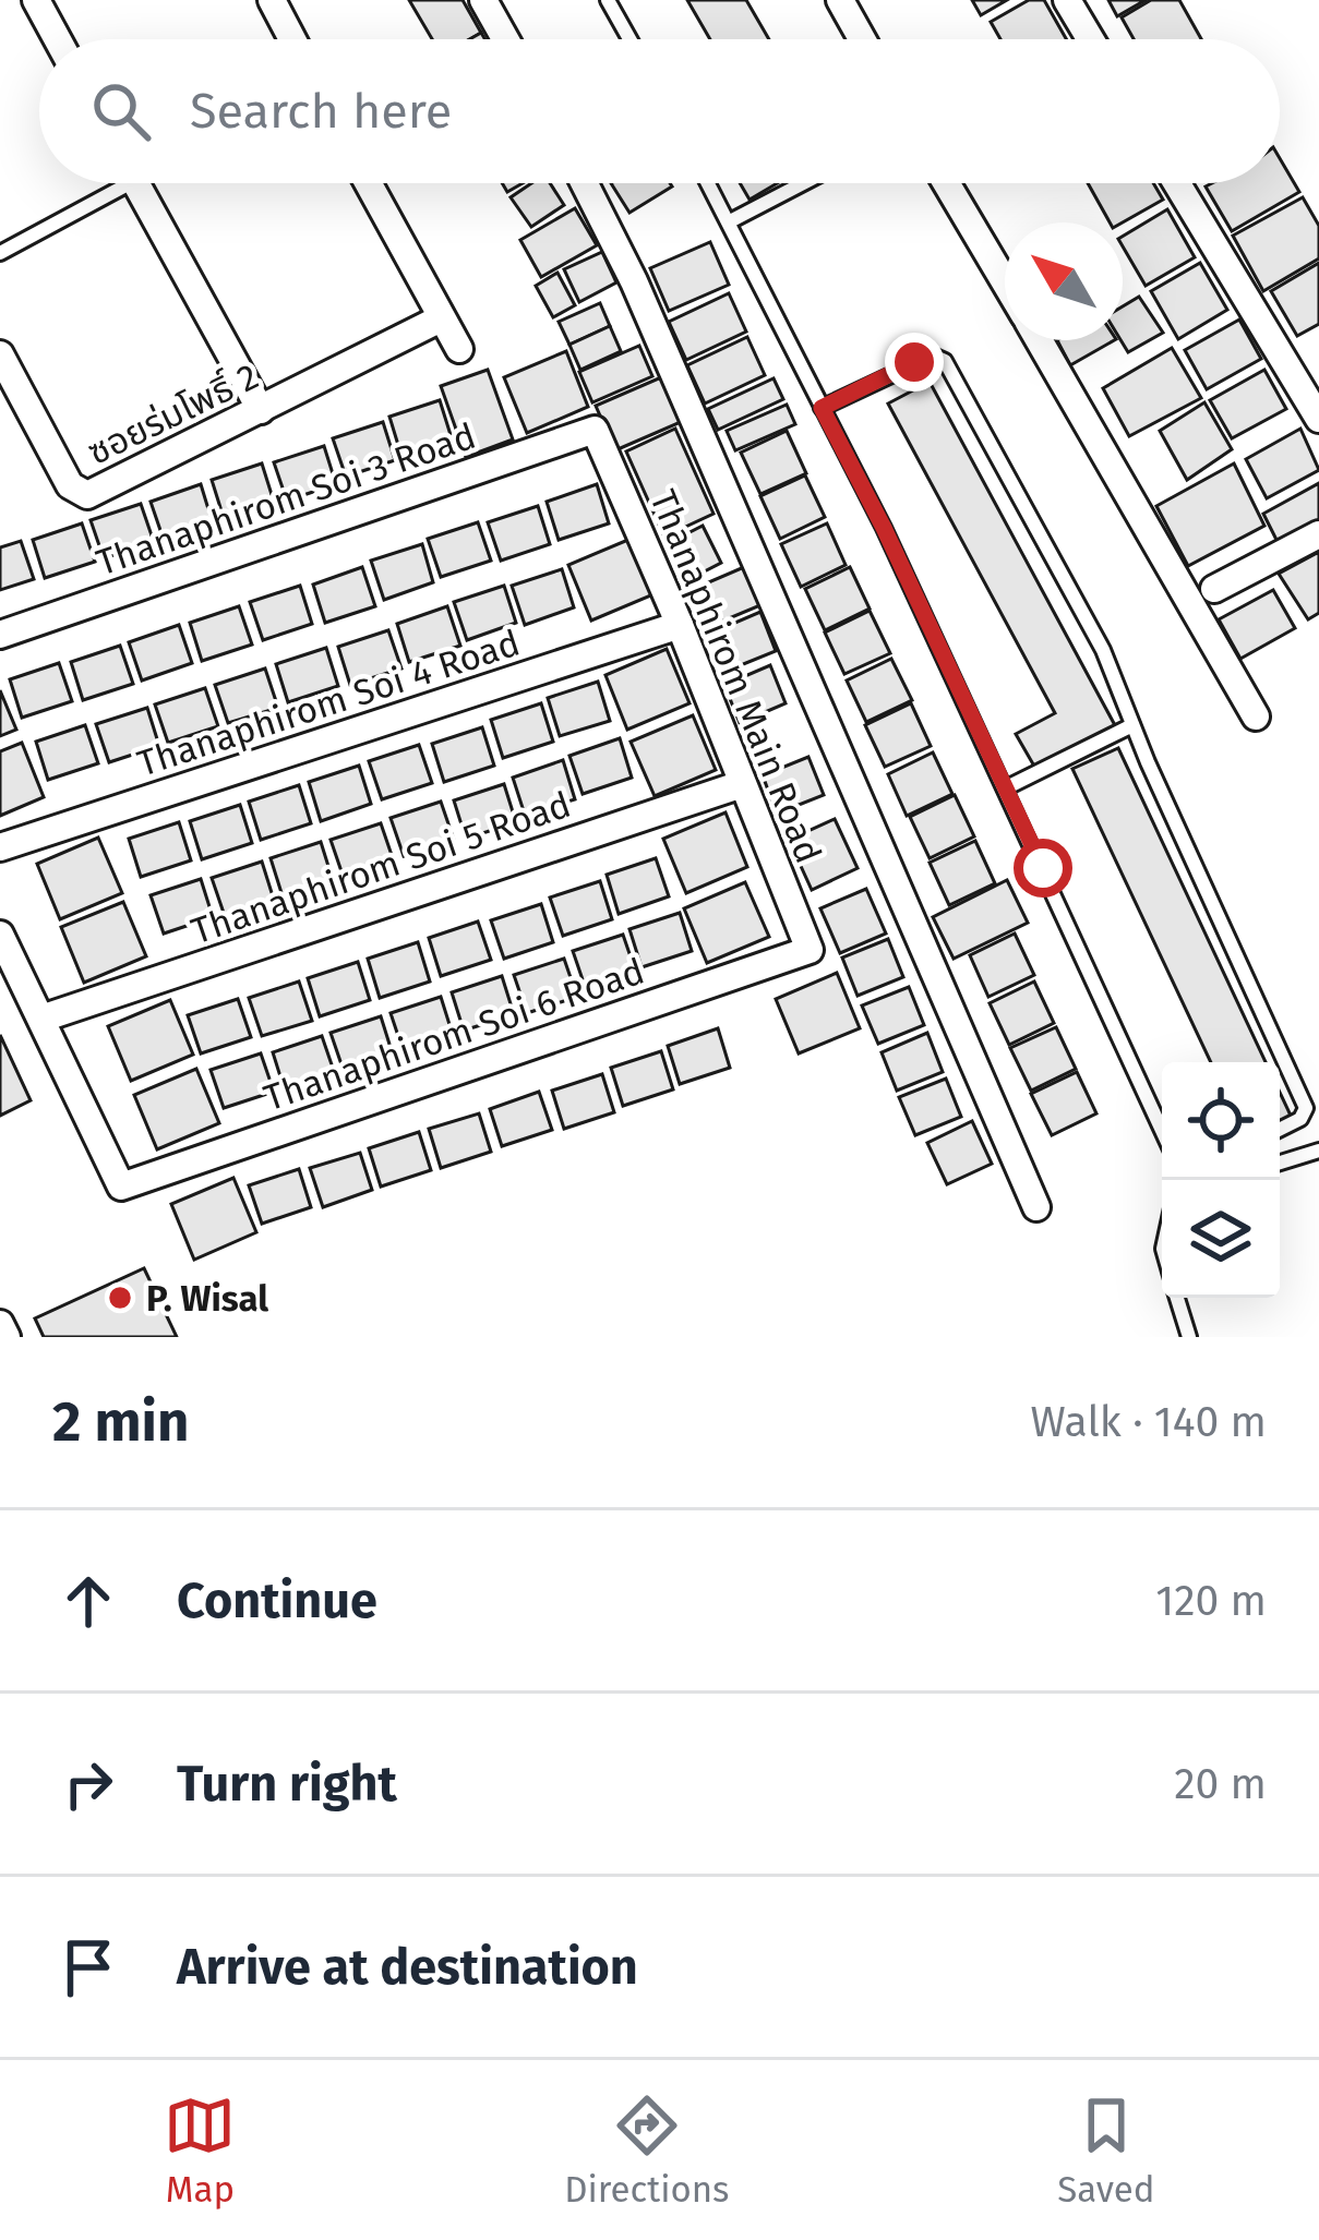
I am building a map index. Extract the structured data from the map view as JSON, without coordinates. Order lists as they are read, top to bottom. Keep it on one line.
{"streets":{"street":["ซอยร่มโพธิ์ 2","Thanaphirom Soi 3 Road","Thanaphirom Main Road","Thanaphirom Soi 4 Road","Thanaphirom Soi 5 Road","Thanaphirom Soi 6 Road"]},"crossings":[["Thanaphirom Soi 3 Road","Thanaphirom Main Road"],["Thanaphirom Main Road","Thanaphirom Soi 4 Road"],["Thanaphirom Main Road","Thanaphirom Soi 5 Road"],["Thanaphirom Main Road","Thanaphirom Soi 6 Road"],["Thanaphirom Soi 5 Road","Thanaphirom Soi 6 Road"]],"places":["P. Wisal"],"north":"top left","page":{"search":"Search here","heading":["2 min","Walk · 140 m"],"list":[["Continue","120 m"],["Turn right","20 m"],"Arrive at destination"],"nav":["Map","Directions","Saved"]}}
